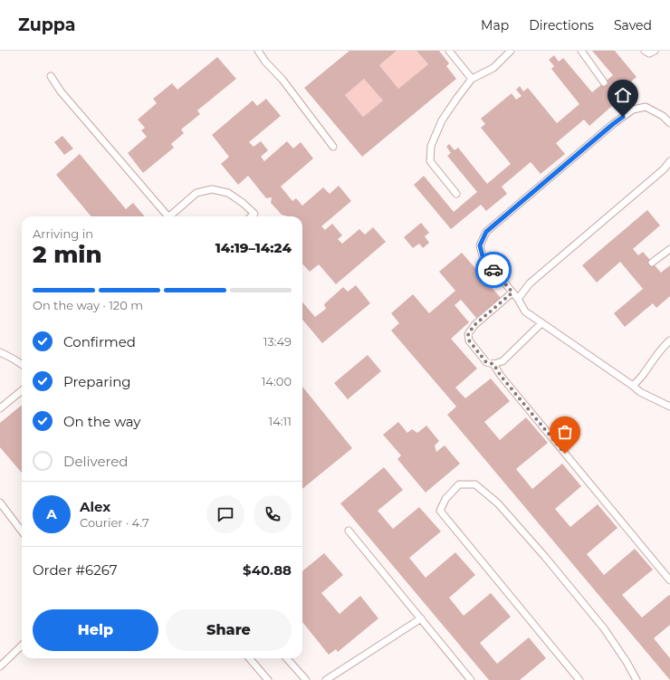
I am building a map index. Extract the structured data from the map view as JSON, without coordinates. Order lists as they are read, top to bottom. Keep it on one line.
{"page":{"header":"Zuppa","nav":["Map","Directions","Saved"],"heading":["2 min","Arriving in","14:19–14:24"],"panel":["Alex","Courier · 4.7","Order #6267","$40.88"],"bar":"On the way · 120 m","list":[["Confirmed","13:49"],["Preparing","14:00"],["On the way","14:11"],"Delivered"],"round":"A","buttons":["Help","Share"]}}
